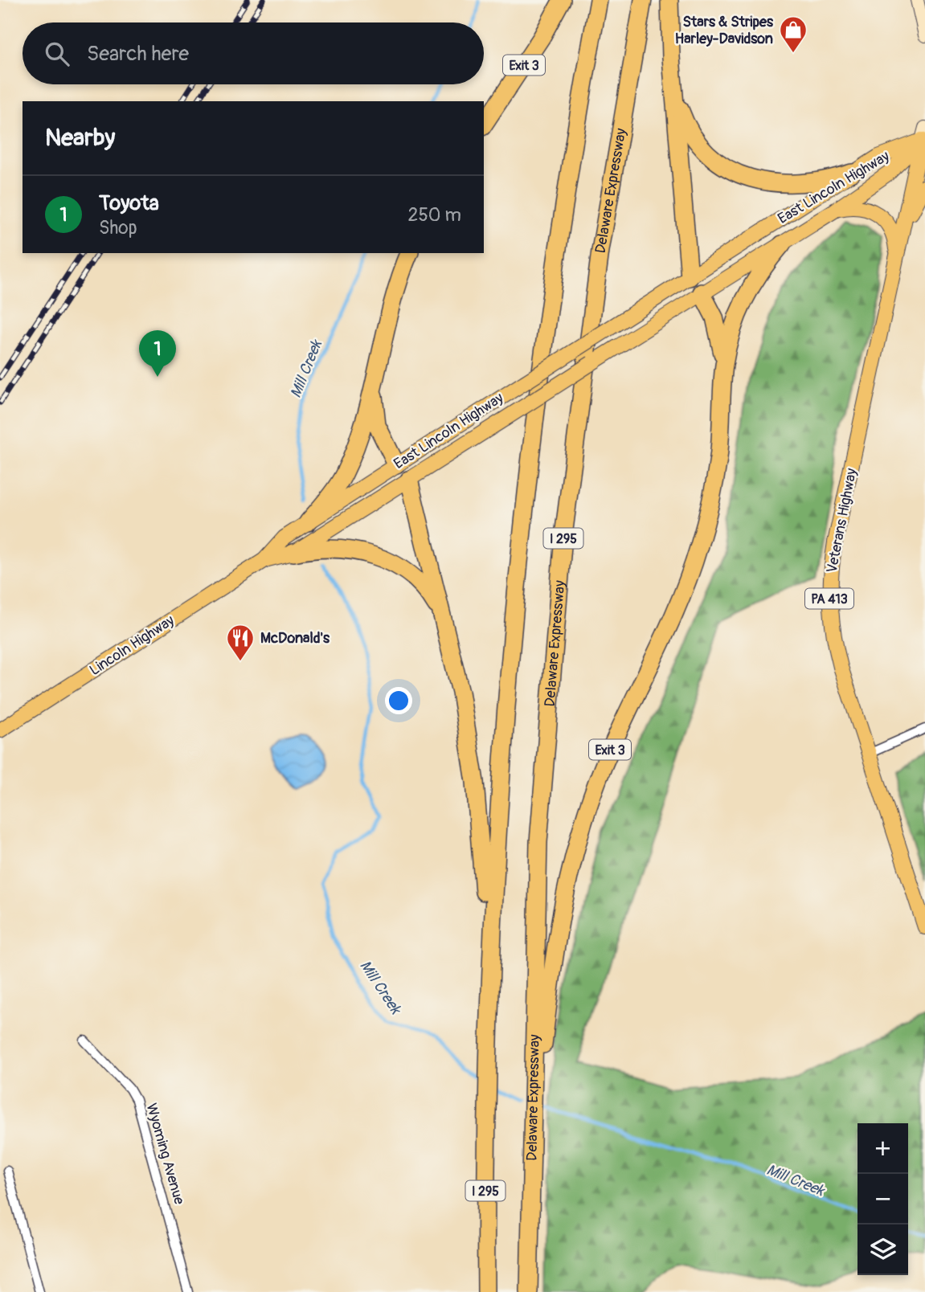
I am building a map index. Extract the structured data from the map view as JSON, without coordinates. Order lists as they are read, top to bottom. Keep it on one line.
{"streets":{"highway":["Exit 3","Delaware Expressway","I 295"],"main road":["East Lincoln Highway","Veterans Highway","PA 413","Lincoln Highway"],"street":["Wyoming Avenue"]},"crossings":[["Exit 3","Delaware Expressway"],["East Lincoln Highway","Veterans Highway"],["East Lincoln Highway","PA 413"],["East Lincoln Highway","Lincoln Highway"],["Veterans Highway","PA 413"]],"water":["Mill Creek"],"places":{"shop":["Stars & Stripes Harley-Davidson"],"restaurant":["McDonald's"]},"page":{"search":"Search here","heading":"Nearby","list":[{"mark":"1","name":"Toyota","note":"Shop","value":"250 m"}],"pins":"1","map_buttons":["+","−"]}}
